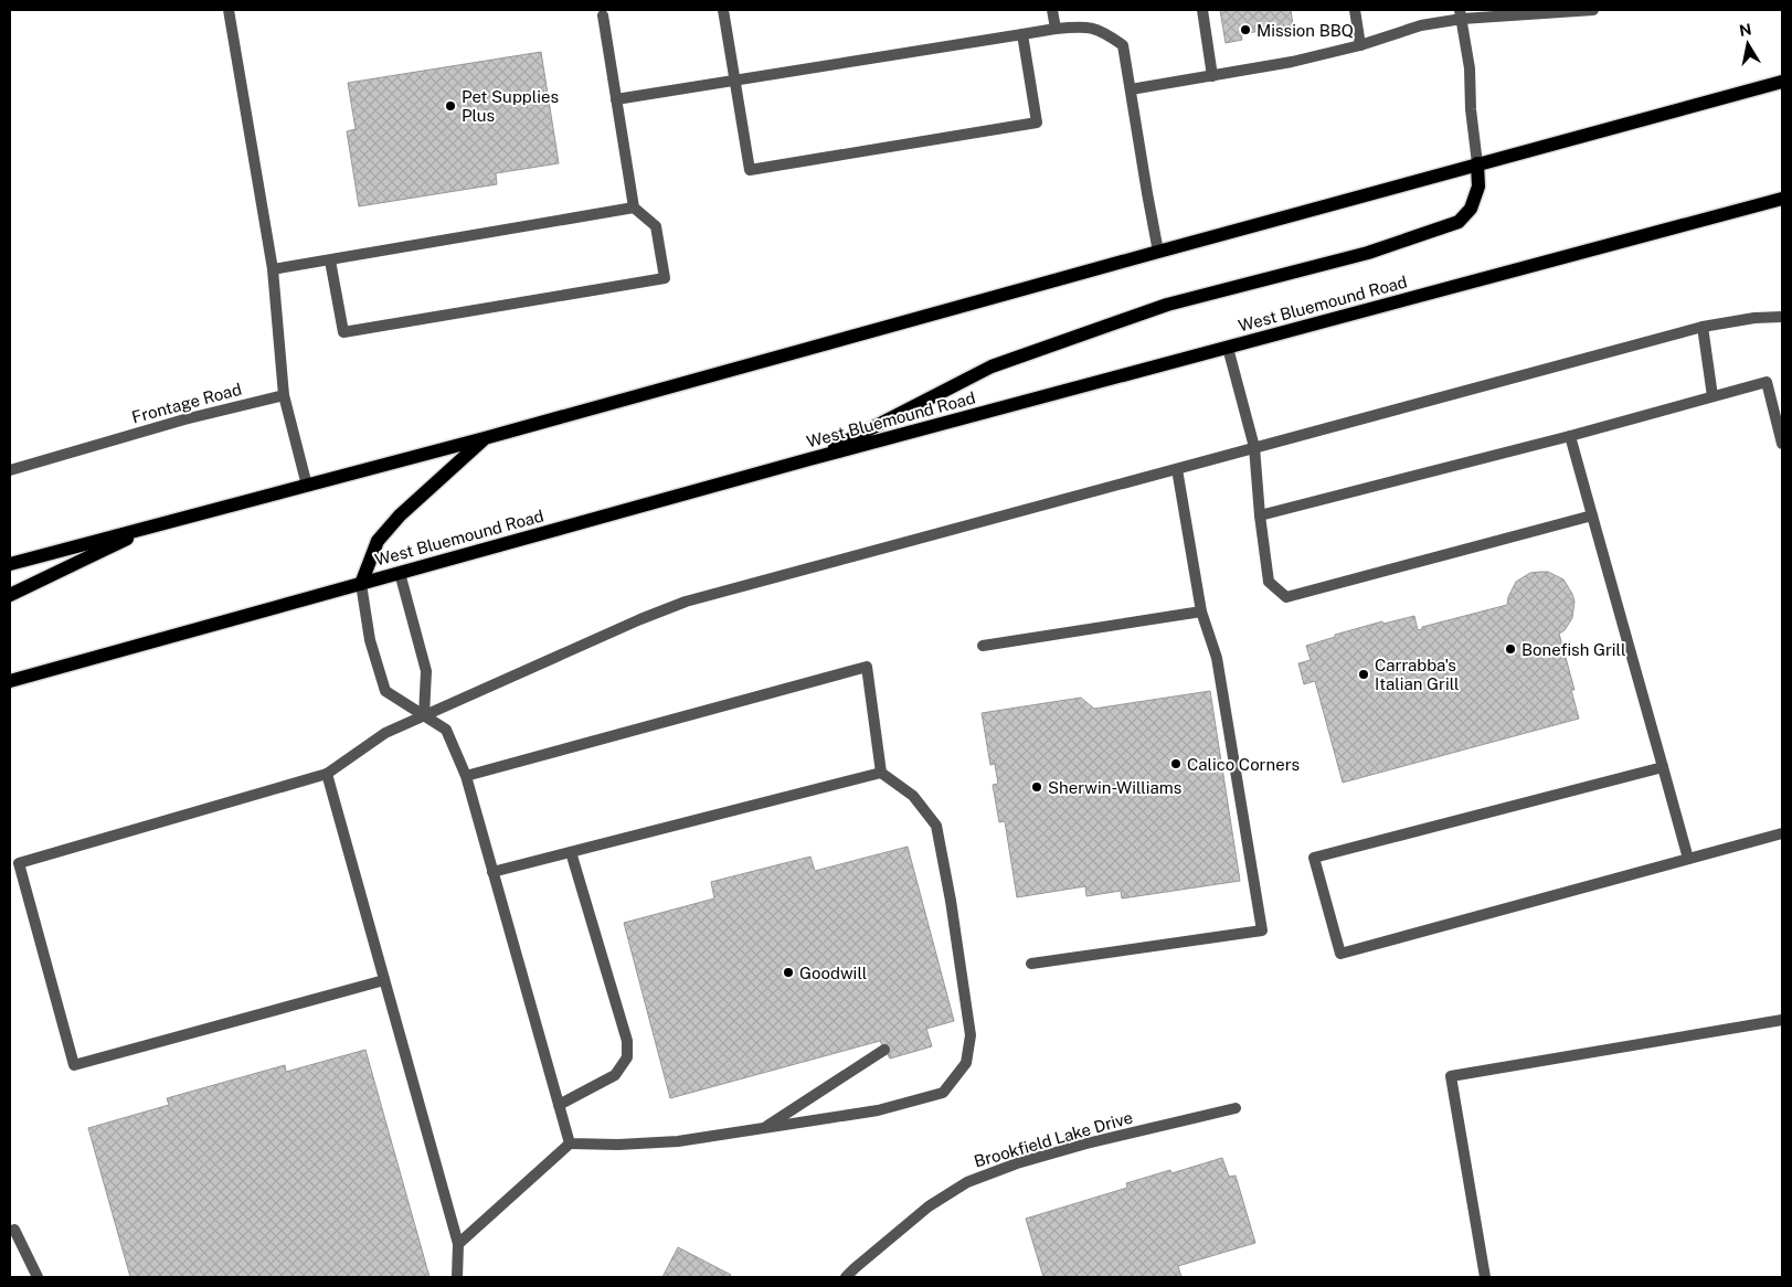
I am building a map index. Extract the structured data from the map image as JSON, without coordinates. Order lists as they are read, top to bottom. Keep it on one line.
{"streets":{"main road":["West Bluemound Road"],"street":["Frontage Road","Brookfield Lake Drive"]},"places":["Mission BBQ","Pet Supplies Plus","Bonefish Grill","Carrabba's Italian Grill","Calico Corners","Sherwin-Williams","Goodwill"],"north":"top"}
